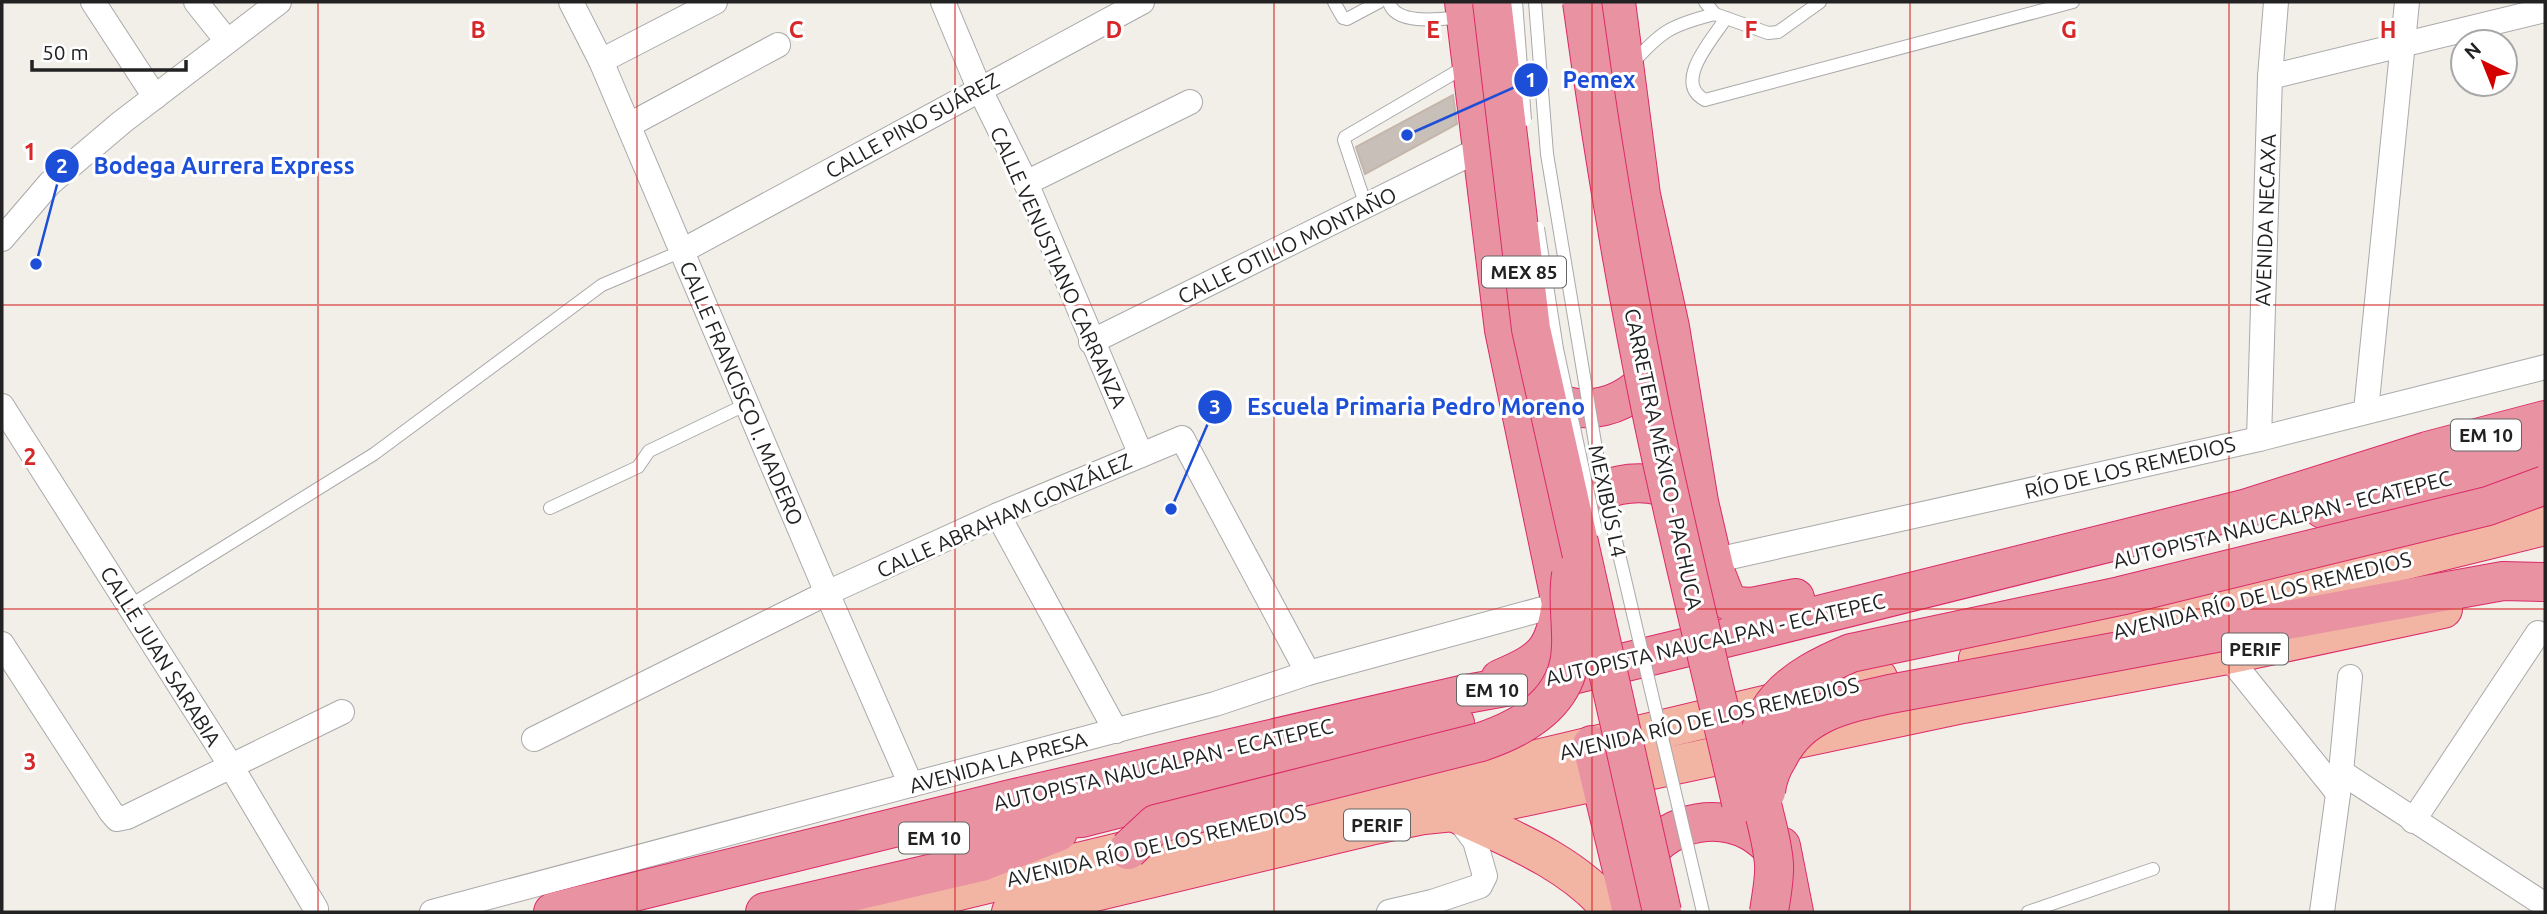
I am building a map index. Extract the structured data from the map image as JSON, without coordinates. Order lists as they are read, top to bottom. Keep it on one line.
{"streets":{"highway":["MEX 85","EM 10","CARRETERA MÉXICO - PACHUCA","AUTOPISTA NAUCALPAN - ECATEPEC","AVENIDA RÍO DE LOS REMEDIOS","PERIF"],"street":["CALLE PINO SUÁREZ","AVENIDA NECAXA","CALLE OTILIO MONTAÑO","CALLE VENUSTIANO CARRANZA","CALLE FRANCISCO I. MADERO","RÍO DE LOS REMEDIOS","CALLE ABRAHAM GONZÁLEZ","CALLE JUAN SARABIA","AVENIDA LA PRESA"],"lane":["MEXIBÚS L4"]},"crossings":[["CALLE PINO SUÁREZ","CALLE VENUSTIANO CARRANZA"],["CALLE PINO SUÁREZ","CALLE FRANCISCO I. MADERO"],["AVENIDA NECAXA","RÍO DE LOS REMEDIOS"],["CALLE OTILIO MONTAÑO","CALLE VENUSTIANO CARRANZA"],["CALLE VENUSTIANO CARRANZA","CALLE ABRAHAM GONZÁLEZ"],["MEX 85","MEXIBÚS L4"],["CALLE FRANCISCO I. MADERO","CALLE ABRAHAM GONZÁLEZ"],["CALLE FRANCISCO I. MADERO","AVENIDA LA PRESA"],["CALLE ABRAHAM GONZÁLEZ","AVENIDA LA PRESA"]],"places":["Pemex","Bodega Aurrera Express","Escuela Primaria Pedro Moreno"],"scale_bar":"50 m","north":"top left","grid":{"columns":["B","C","D","E","F","G","H"],"rows":["1","2","3"]}}
